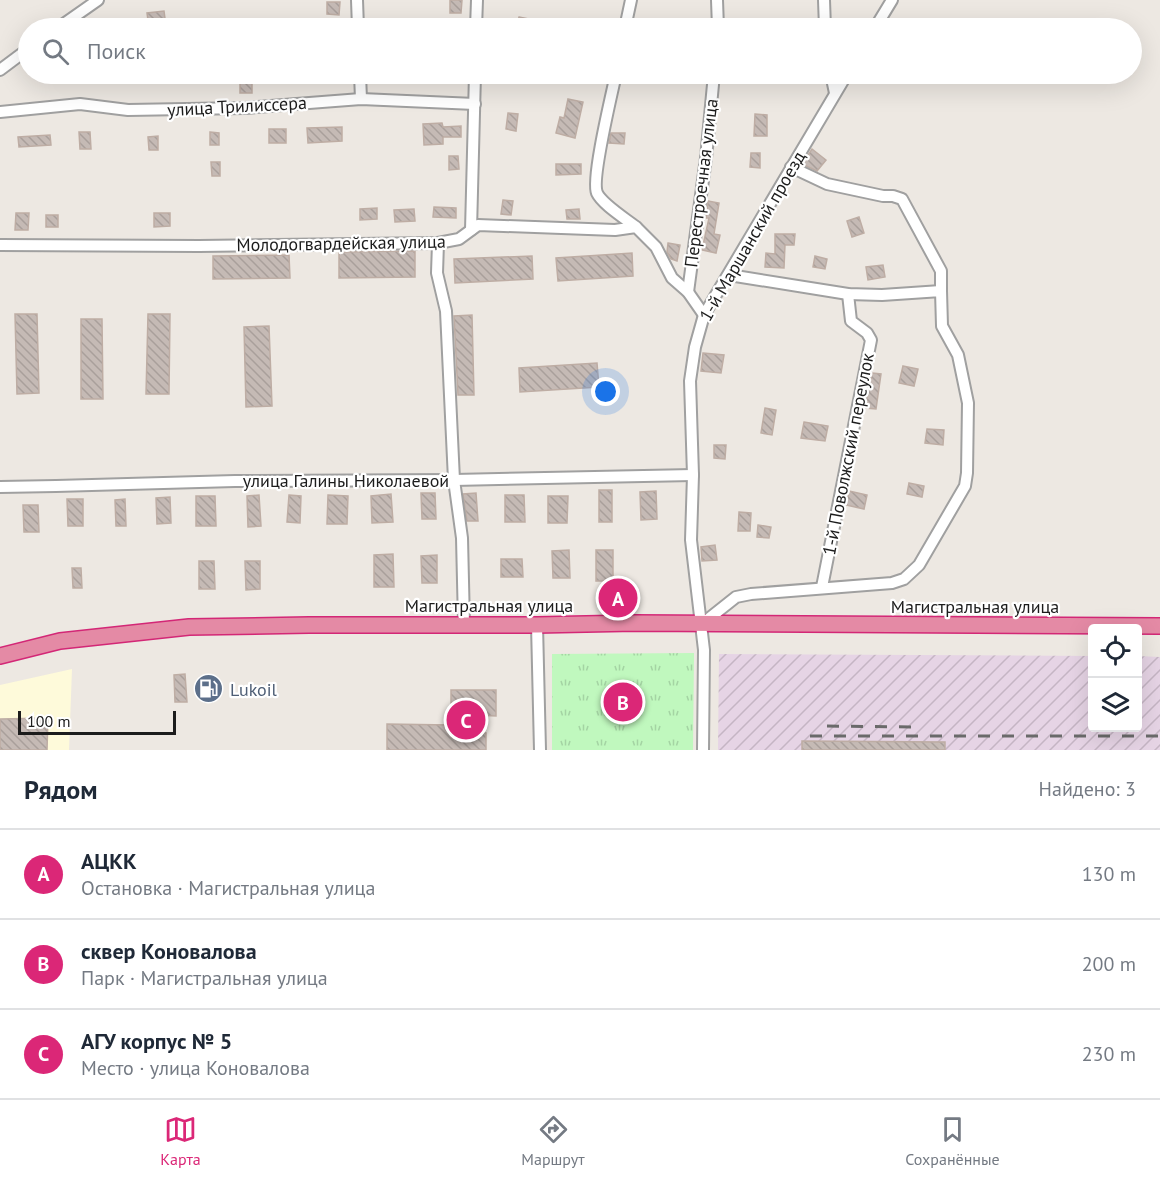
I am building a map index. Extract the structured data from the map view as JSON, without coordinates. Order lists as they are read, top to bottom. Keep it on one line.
{"streets":{"highway":["Магистральная улица"],"street":["улица Трилиссера","Перестроечная улица","1-й Маршанский проезд","Молодогвардейская улица","1-й Поволжский переулок","улица Галины Николаевой"]},"crossings":[["1-й Маршанский проезд","улица Галины Николаевой"],["1-й Маршанский проезд","Магистральная улица"]],"places":{"fuel station":["Lukoil"]},"scale_bar":"100 m","page":{"search":"Поиск","pins":["A","B","C"],"scale":"100 m","heading":["Рядом","Найдено: 3"],"list":[{"mark":"A","name":"АЦКК","note":"Остановка · Магистральная улица","value":"130 m"},{"mark":"B","name":"сквер Коновалова","note":"Парк · Магистральная улица","value":"200 m"},{"mark":"C","name":"АГУ корпус № 5","note":"Место · улица Коновалова","value":"230 m"}],"nav":["Карта","Маршрут","Сохранённые"]}}
